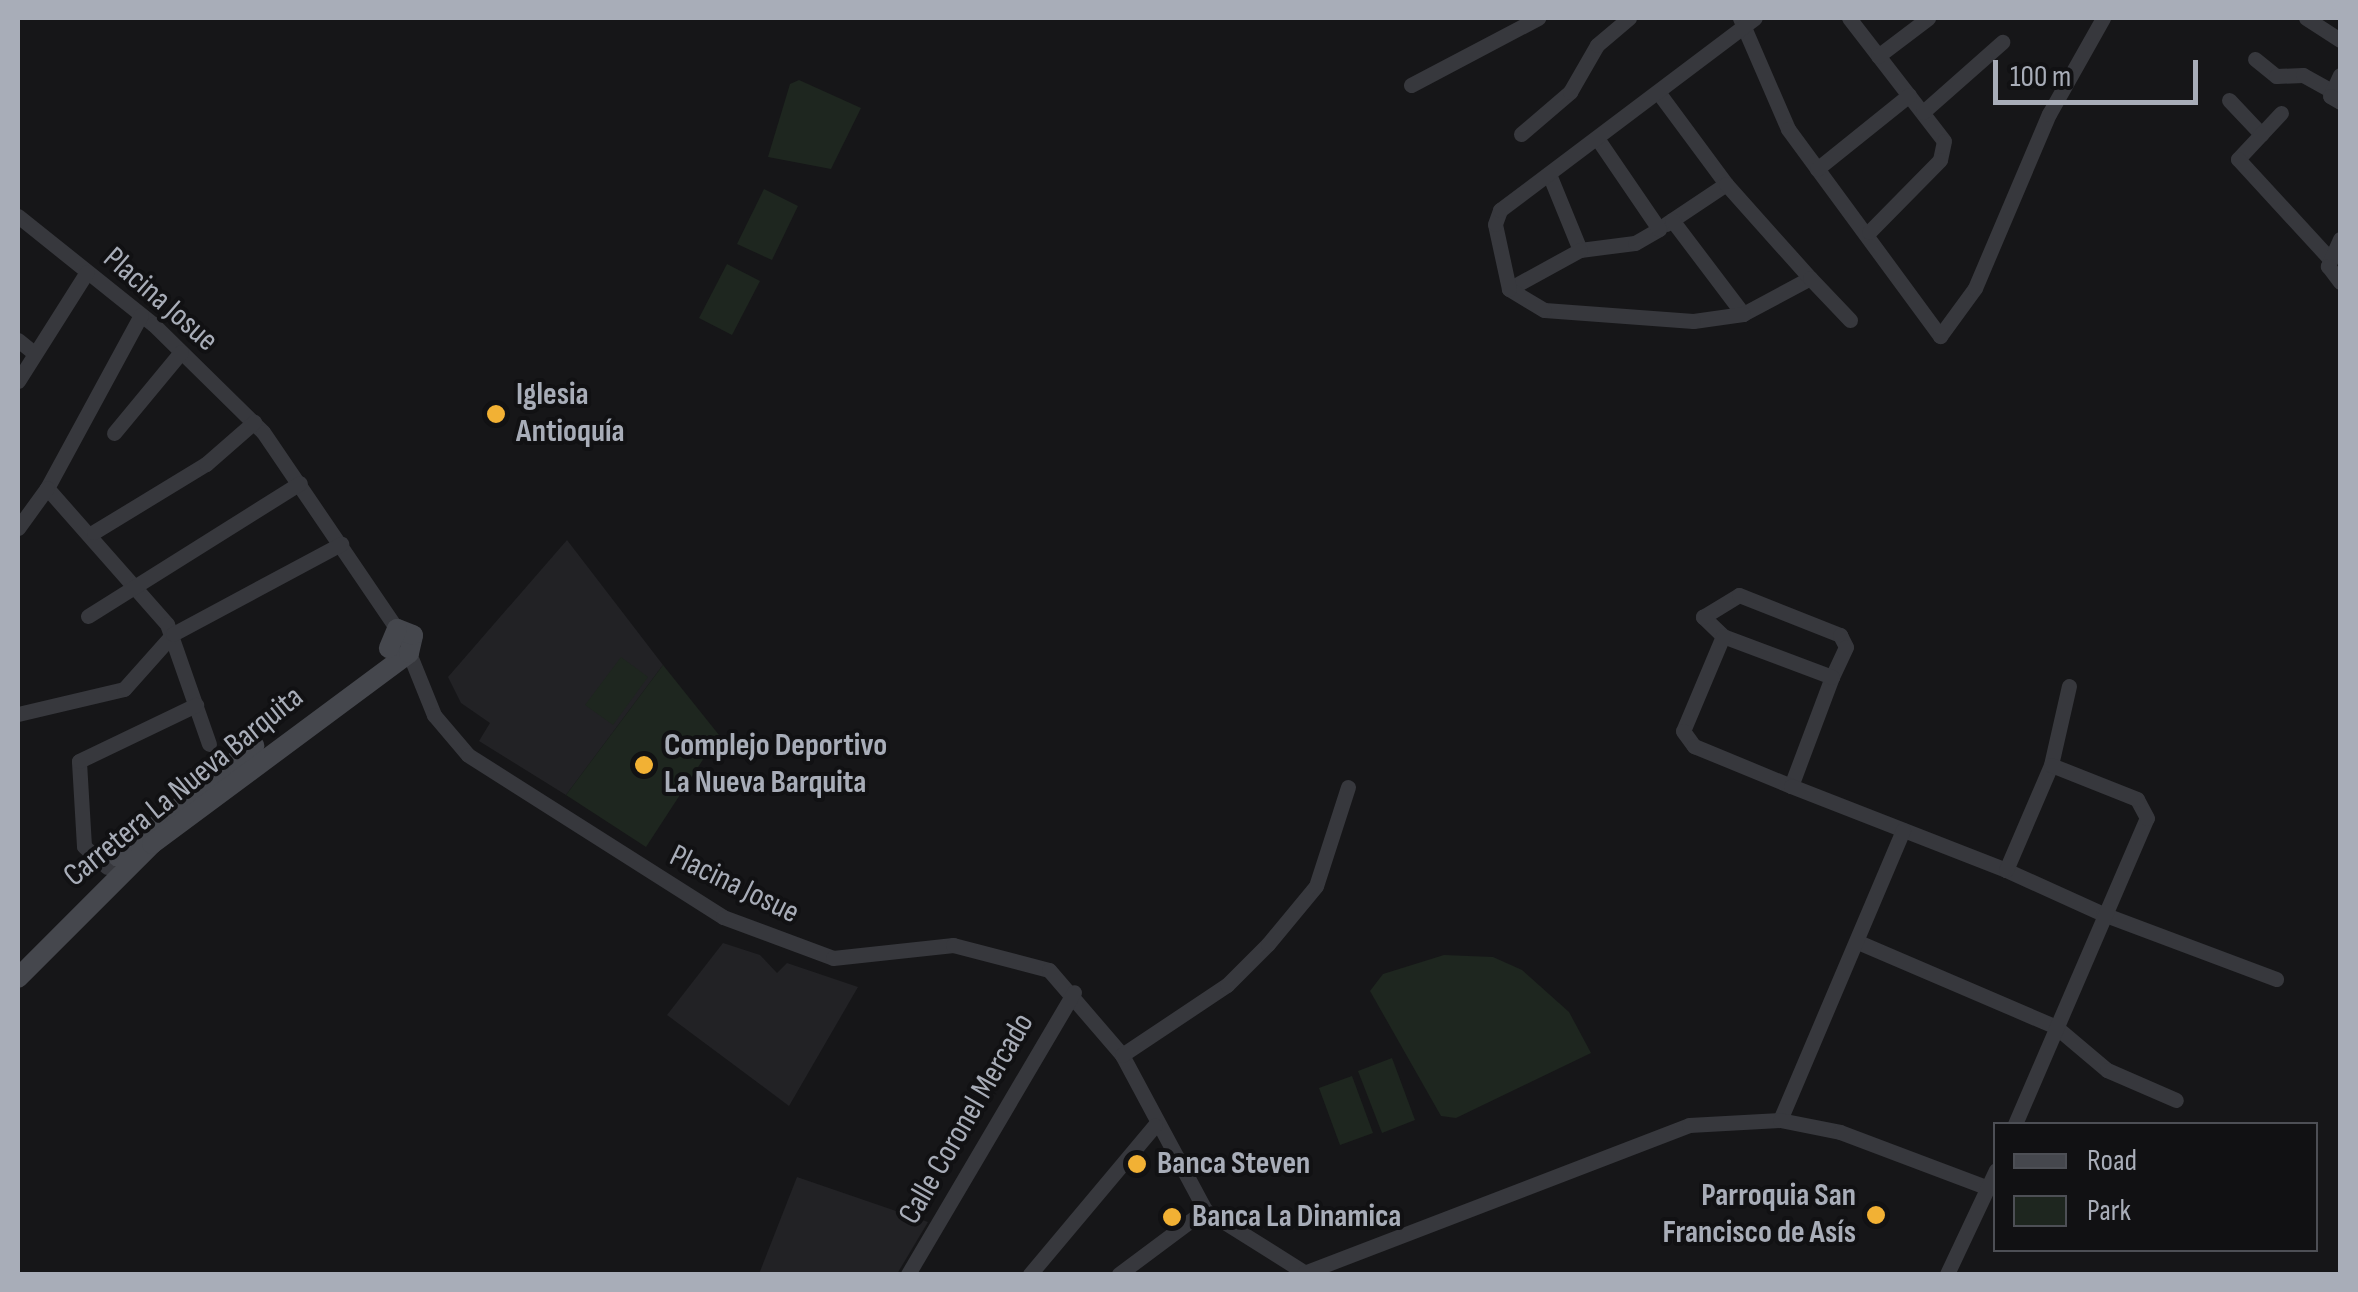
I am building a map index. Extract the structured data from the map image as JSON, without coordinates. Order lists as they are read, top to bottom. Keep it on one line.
{"streets":{"street":["Placina Josue","Carretera La Nueva Barquita","Calle Coronel Mercado"]},"crossings":[["Placina Josue","Carretera La Nueva Barquita"],["Placina Josue","Calle Coronel Mercado"]],"places":["Iglesia Antioquía","Complejo Deportivo La Nueva Barquita","Banca Steven","Parroquia San Francisco de Asís","Banca La Dinamica"],"legend":["Road","Park"],"scale_bar":"100 m"}
